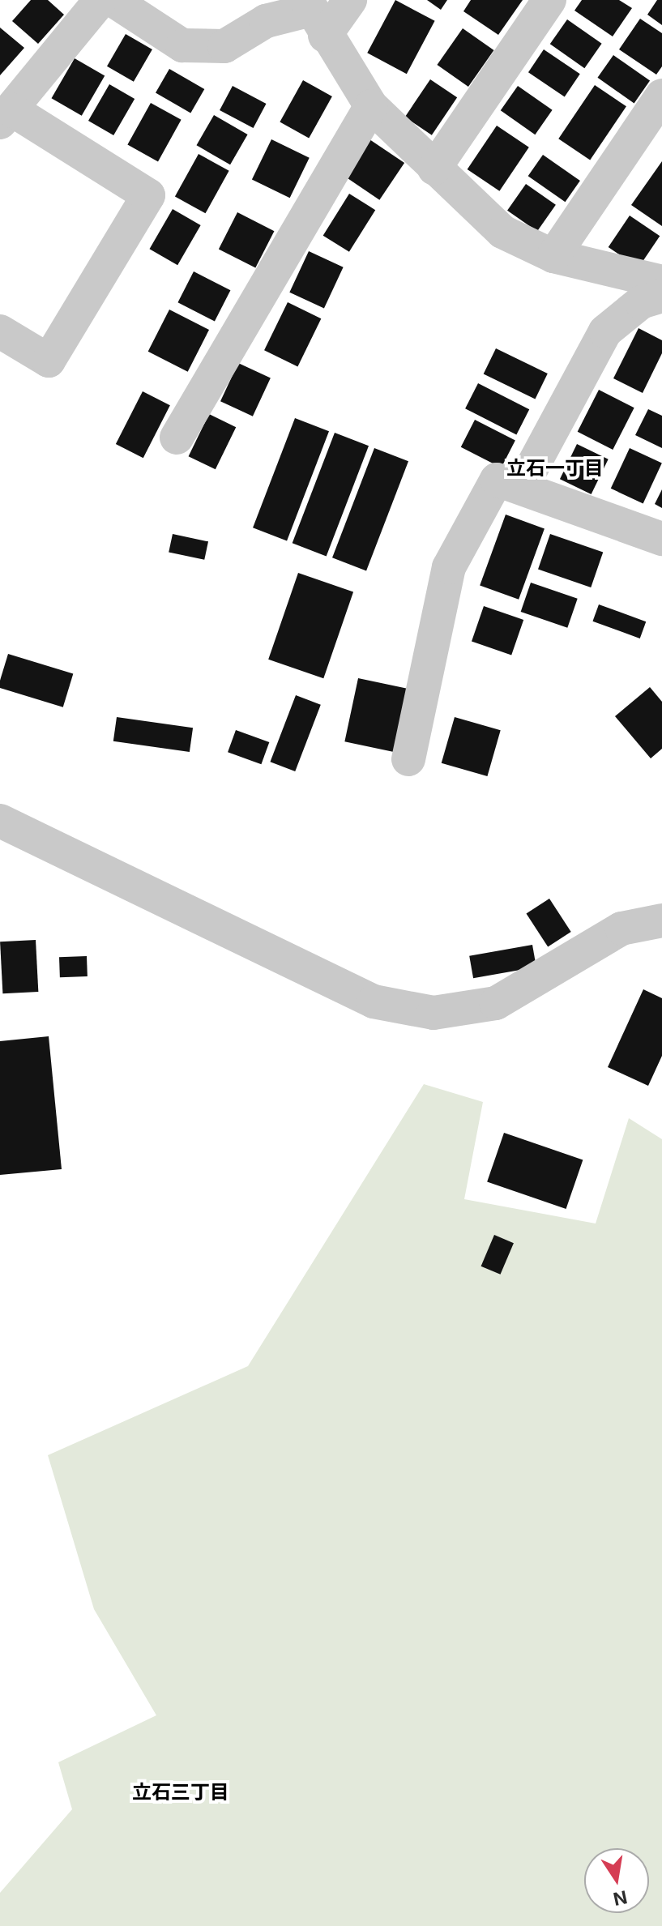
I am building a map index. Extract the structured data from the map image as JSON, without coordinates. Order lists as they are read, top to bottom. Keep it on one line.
{"districts":["立石一丁目","立石三丁目"],"north":"bottom"}
